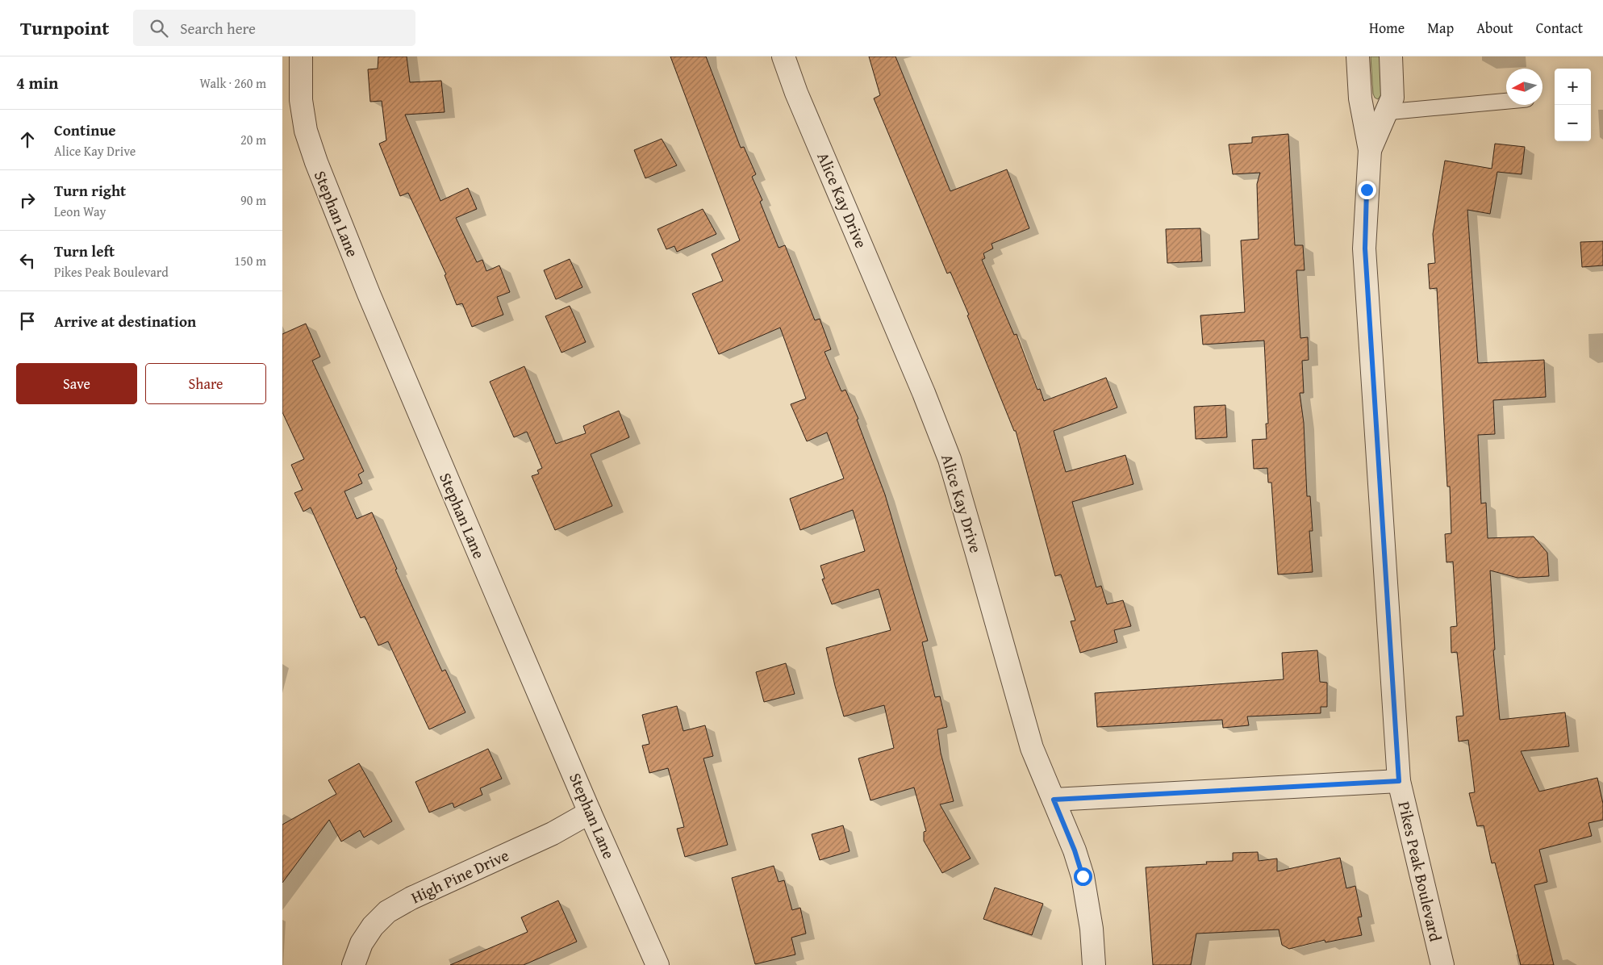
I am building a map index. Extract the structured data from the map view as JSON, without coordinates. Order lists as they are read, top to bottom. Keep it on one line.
{"streets":{"street":["Alice Kay Drive","Stephan Lane","Pikes Peak Boulevard","High Pine Drive"]},"crossings":[["Stephan Lane","High Pine Drive"]],"north":"left","page":{"header":"Turnpoint","search":"Search here","nav":["Home","Map","About","Contact"],"heading":["4 min","Walk · 260 m"],"map_buttons":["+","−"],"list":[["Continue","Alice Kay Drive","20 m"],["Turn right","Leon Way","90 m"],["Turn left","Pikes Peak Boulevard","150 m"],"Arrive at destination"],"buttons":["Save","Share"]}}
